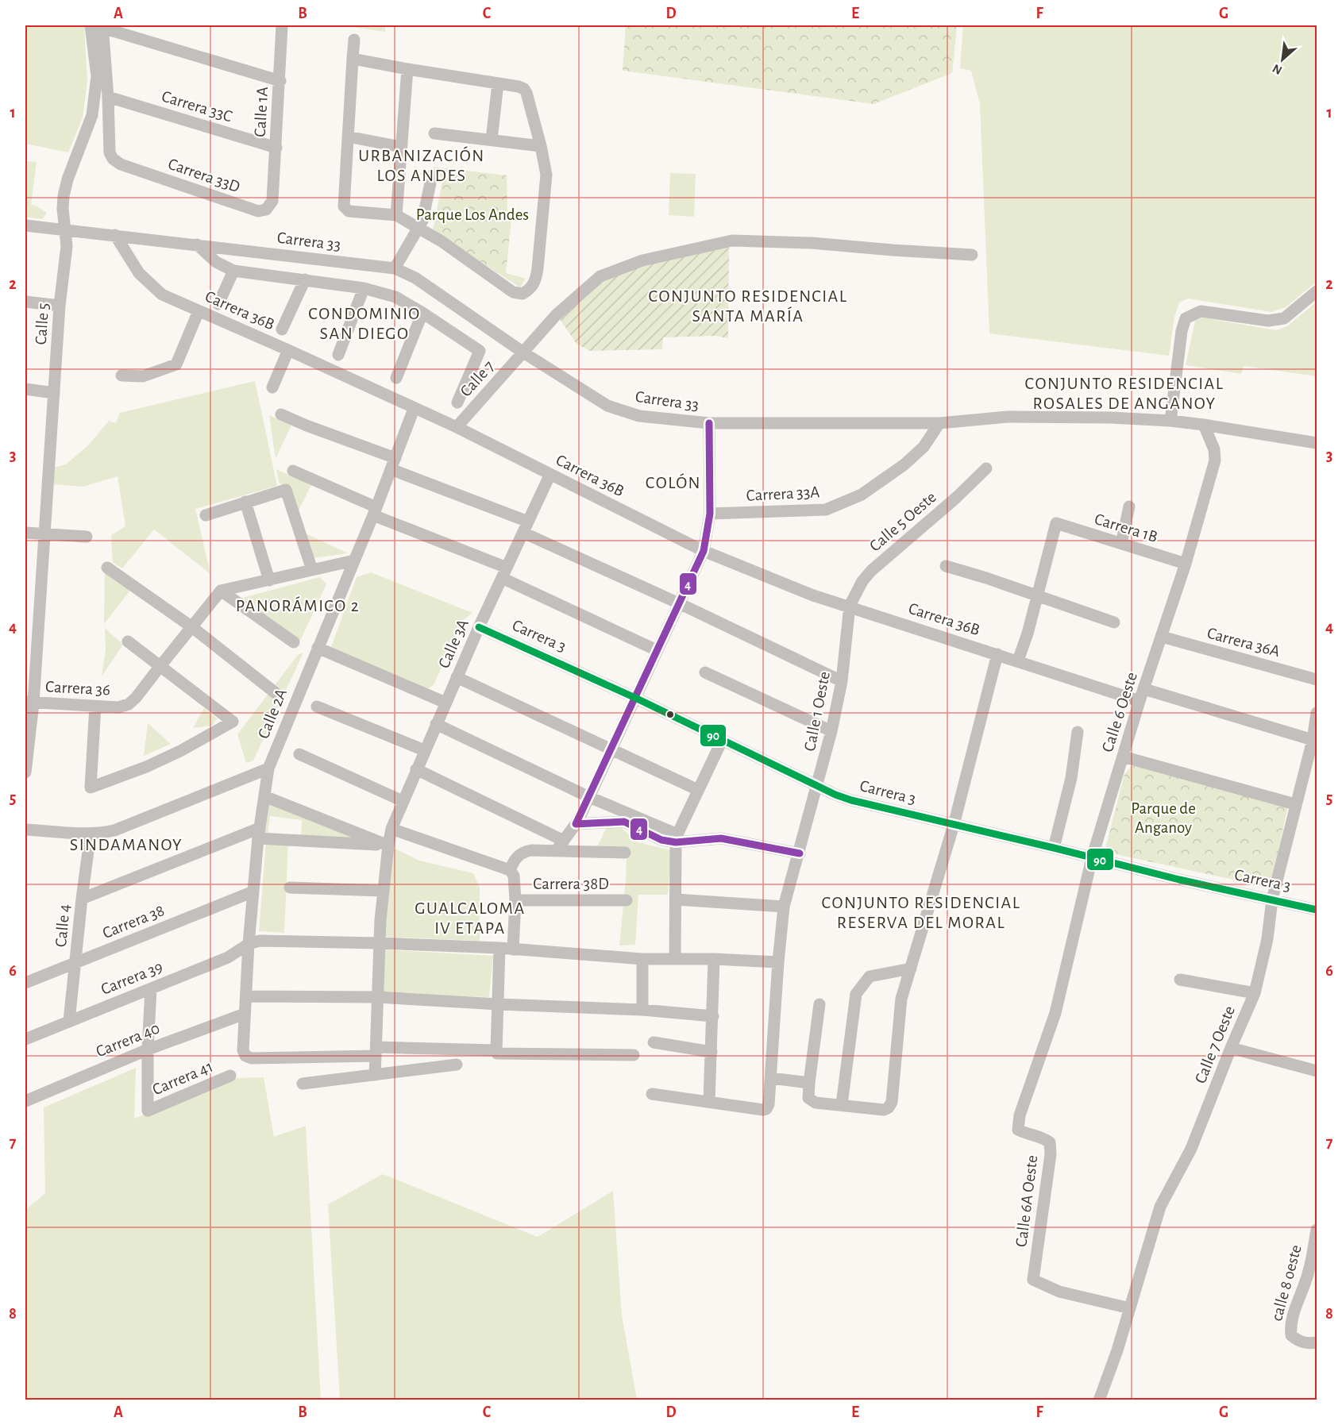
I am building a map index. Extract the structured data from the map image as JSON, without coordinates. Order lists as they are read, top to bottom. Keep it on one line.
{"streets":{"street":["Carrera 33C","Calle 1A","Carrera 33D","Carrera 33","Carrera 36B","Calle 5","Calle 7","Carrera 33A","Calle 5 Oeste","Carrera 1B","Carrera 3","Carrera 36A","Calle 3A","Carrera 36","Calle 1 Oeste","Calle 6 Oeste","Calle 2A","Carrera 38D","Carrera 38","Calle 4","Carrera 39","Carrera 40","Calle 7 Oeste","Carrera 41","Calle 6A Oeste","calle 8 oeste"]},"crossings":[["Carrera 33C","Calle 1A"],["Carrera 33C","Carrera 33D"],["Calle 1A","Carrera 33D"],["Carrera 33","Carrera 36B"],["Carrera 33","Calle 5"],["Carrera 33","Calle 7"],["Carrera 33","Carrera 33A"],["Carrera 33","Calle 6 Oeste"],["Carrera 36B","Calle 7"],["Carrera 36B","Calle 5 Oeste"],["Carrera 36B","Calle 3A"],["Carrera 36B","Calle 1 Oeste"],["Carrera 36B","Calle 6 Oeste"],["Carrera 36B","Calle 2A"],["Carrera 36B","Calle 7 Oeste"],["Calle 5","Carrera 36"],["Calle 5 Oeste","Calle 1 Oeste"],["Carrera 1B","Calle 6 Oeste"],["Carrera 3","Calle 3A"],["Carrera 3","Calle 1 Oeste"],["Carrera 3","Calle 6 Oeste"],["Carrera 3","Calle 7 Oeste"],["Carrera 36A","Calle 6 Oeste"],["Calle 3A","Calle 2A"],["Calle 6 Oeste","Calle 6A Oeste"],["Calle 2A","Carrera 38"],["Calle 2A","Carrera 39"],["Calle 2A","Carrera 40"],["Carrera 38","Calle 4"],["Calle 4","Carrera 39"],["Carrera 40","Carrera 41"],["Calle 7 Oeste","Calle 6A Oeste"]],"districts":["URBANIZACIÓN LOS ANDES","CONJUNTO RESIDENCIAL SANTA MARÍA","CONDOMINIO SAN DIEGO","CONJUNTO RESIDENCIAL ROSALES DE ANGANOY","COLÓN","PANORÁMICO 2","SINDAMANOY","CONJUNTO RESIDENCIAL RESERVA DEL MORAL","GUALCALOMA IV ETAPA"],"parks":["Parque Los Andes","Parque de Anganoy"],"lines":["transit line 4","transit line 90"],"north":"bottom left","grid":{"columns":["A","B","C","D","E","F","G"],"rows":["1","2","3","4","5","6","7","8"]}}
